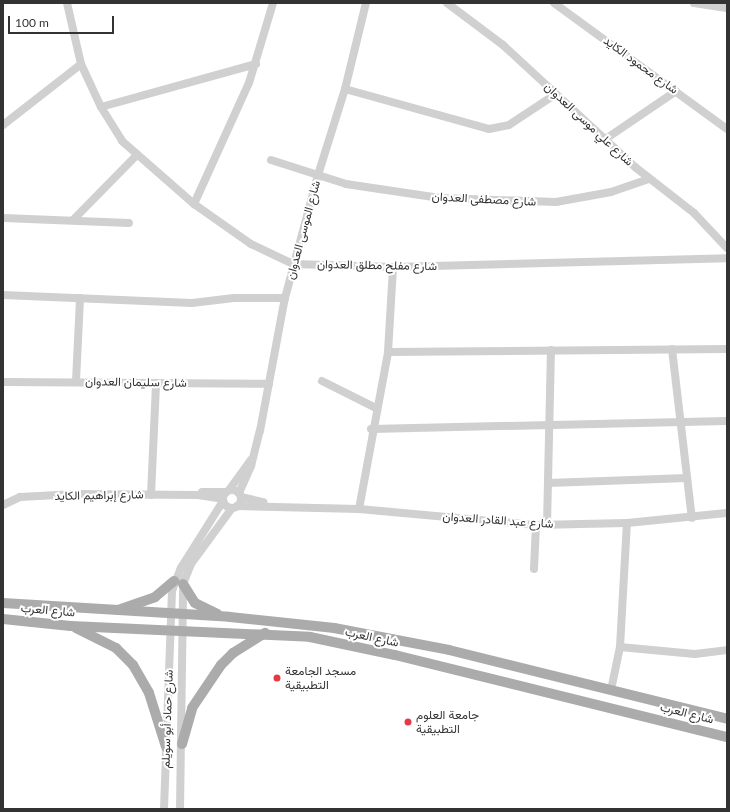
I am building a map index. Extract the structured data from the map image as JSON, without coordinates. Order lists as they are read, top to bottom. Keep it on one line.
{"streets":{"main road":["شارع العرب"],"street":["شارع محمود الكايد","شارع علي موسى العدوان","شارع مصطفى العدوان","شارع الموسى العدوان","شارع مفلح مطلق العدوان","شارع سليمان العدوان","شارع إبراهيم الكايد","شارع عبد القادر العدوان","شارع حماد أبو سويلم"]},"crossings":[["شارع علي موسى العدوان","شارع مصطفى العدوان"],["شارع مصطفى العدوان","شارع الموسى العدوان"],["شارع الموسى العدوان","شارع مفلح مطلق العدوان"],["شارع الموسى العدوان","شارع سليمان العدوان"],["شارع الموسى العدوان","شارع إبراهيم الكايد"],["شارع الموسى العدوان","شارع عبد القادر العدوان"],["شارع الموسى العدوان","شارع العرب"],["شارع الموسى العدوان","شارع حماد أبو سويلم"],["شارع إبراهيم الكايد","شارع عبد القادر العدوان"],["شارع العرب","شارع حماد أبو سويلم"]],"places":["مسجد الجامعة التطبيقية","جامعة العلوم التطبيقية"],"scale_bar":"100 m"}
